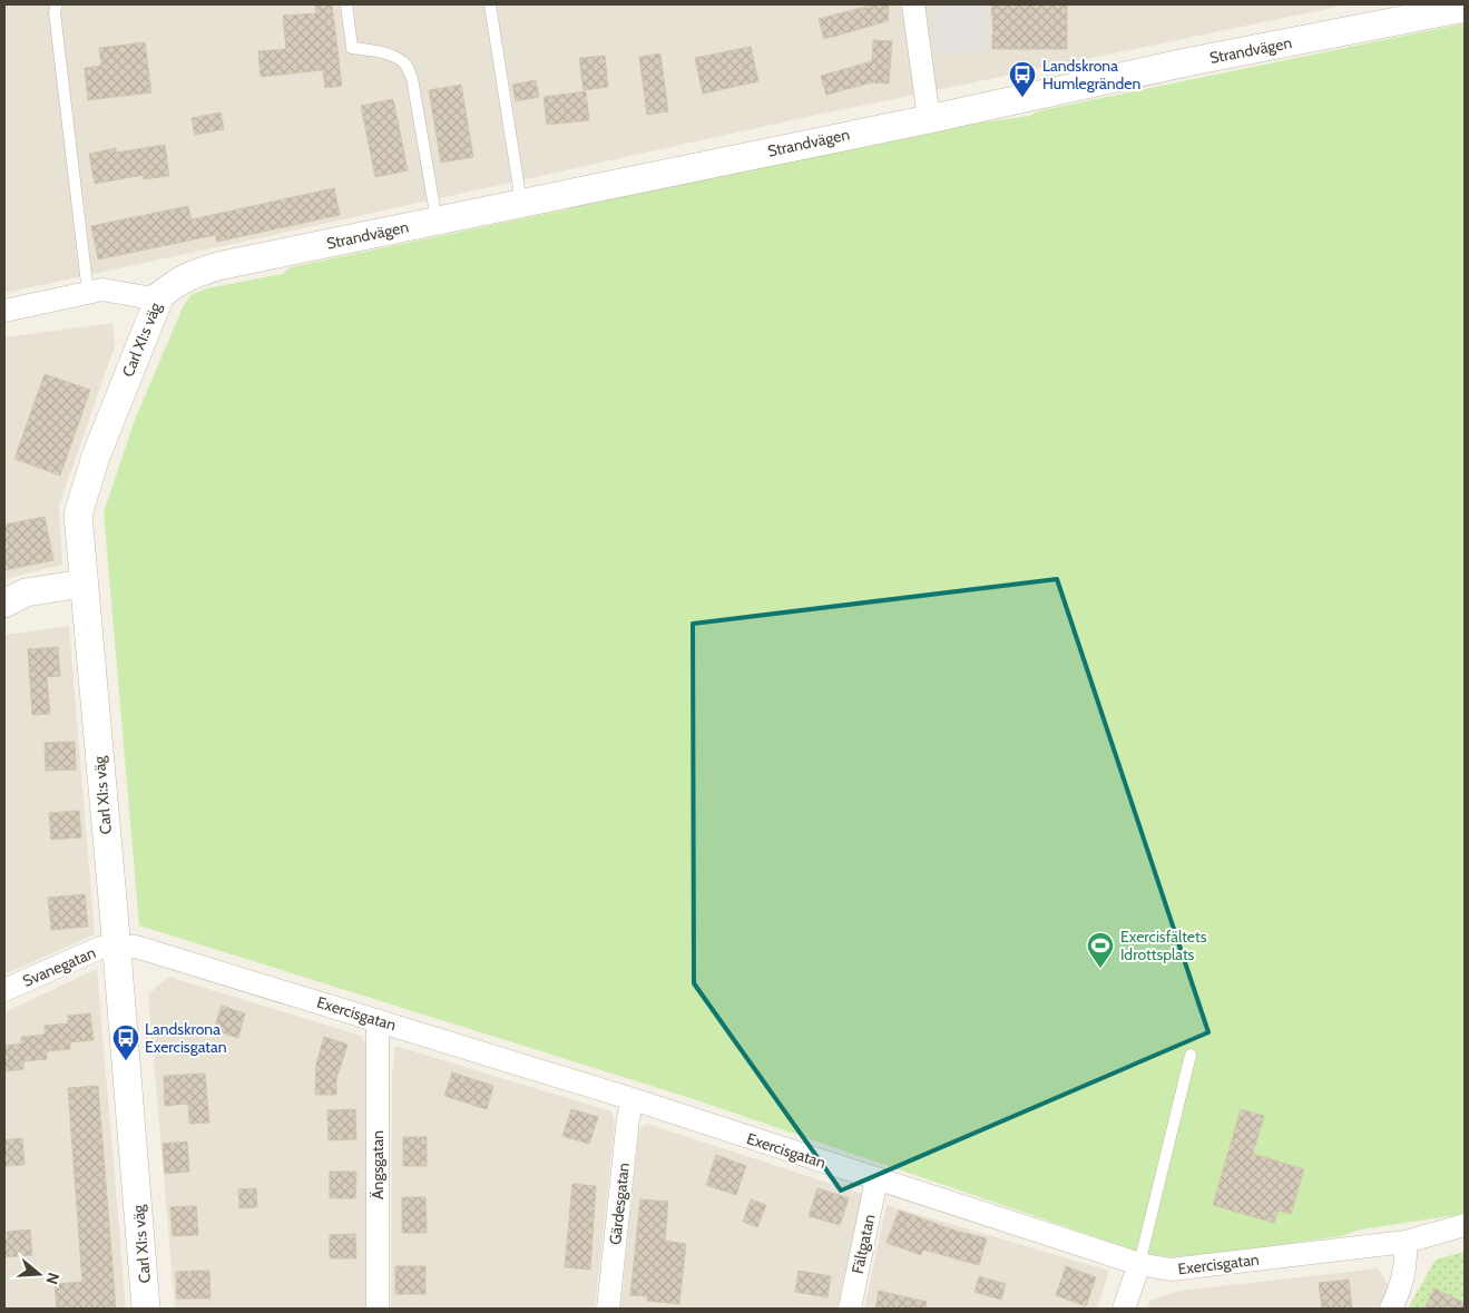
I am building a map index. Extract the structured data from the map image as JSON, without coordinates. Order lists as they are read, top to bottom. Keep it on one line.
{"streets":{"street":["Strandvägen","Carl XI:s väg","Svanegatan","Exercisgatan","Ängsgatan","Gärdesgatan","Fältgatan"]},"crossings":[["Strandvägen","Carl XI:s väg"],["Carl XI:s väg","Svanegatan"],["Carl XI:s väg","Exercisgatan"],["Svanegatan","Exercisgatan"],["Exercisgatan","Ängsgatan"],["Exercisgatan","Gärdesgatan"],["Exercisgatan","Fältgatan"]],"places":{"bus stop":["Landskrona Humlegränden","Landskrona Exercisgatan"],"sports":["Exercisfältets Idrottsplats"]},"north":"right"}
